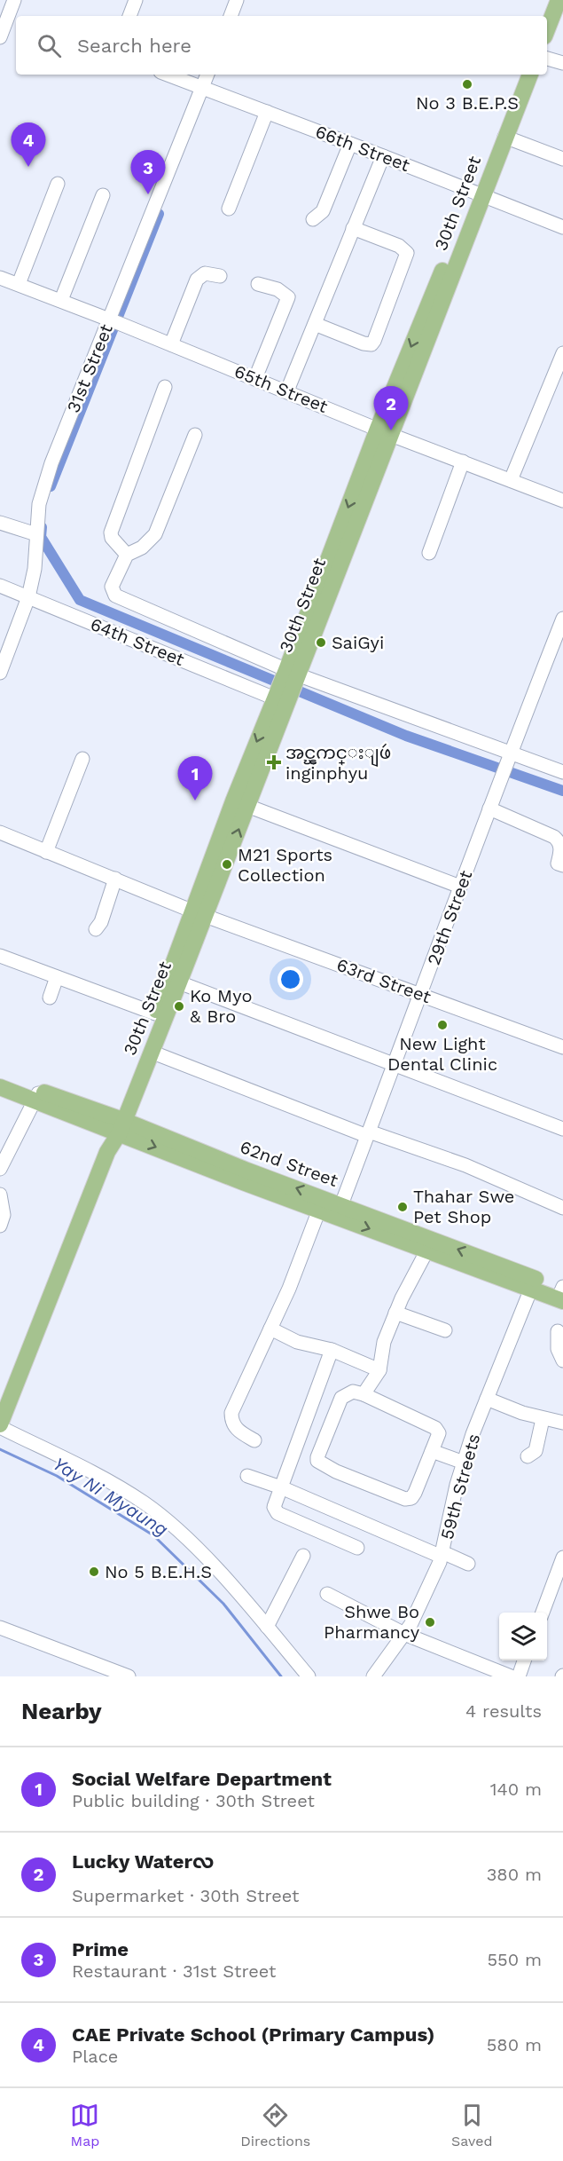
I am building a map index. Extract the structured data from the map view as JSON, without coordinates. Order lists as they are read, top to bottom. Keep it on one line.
{"streets":{"main road":["30th Street","62nd Street"],"street":["66th Street","31st Street","65th Street","64th Street","29th Street","63rd Street","59th Streets"]},"crossings":[["66th Street","30th Street"],["66th Street","31st Street"],["30th Street","65th Street"],["30th Street","64th Street"],["30th Street","63rd Street"],["30th Street","62nd Street"],["31st Street","65th Street"],["31st Street","64th Street"],["64th Street","29th Street"],["29th Street","63rd Street"],["29th Street","62nd Street"],["62nd Street","59th Streets"]],"water":["Yay Ni Myaung"],"places":{"other":["No 3 B.E.P.S","SaiGyi","M21 Sports Collection","Ko Myo & Bro","New Light Dental Clinic","Thahar Swe Pet Shop","No 5 B.E.H.S","Shwe Bo Pharmancy"],"health":["အင္ၾကင္းျဖဴ inginphyu"]},"page":{"search":"Search here","pins":["4","3","2","1"],"heading":["Nearby","4 results"],"list":[{"mark":"1","name":"Social Welfare Department","note":"Public building · 30th Street","value":"140 m"},{"mark":"2","name":"Lucky Waterလ","note":"Supermarket · 30th Street","value":"380 m"},{"mark":"3","name":"Prime","note":"Restaurant · 31st Street","value":"550 m"},{"mark":"4","name":"CAE Private School (Primary Campus)","note":"Place","value":"580 m"}],"nav":["Map","Directions","Saved"]}}
